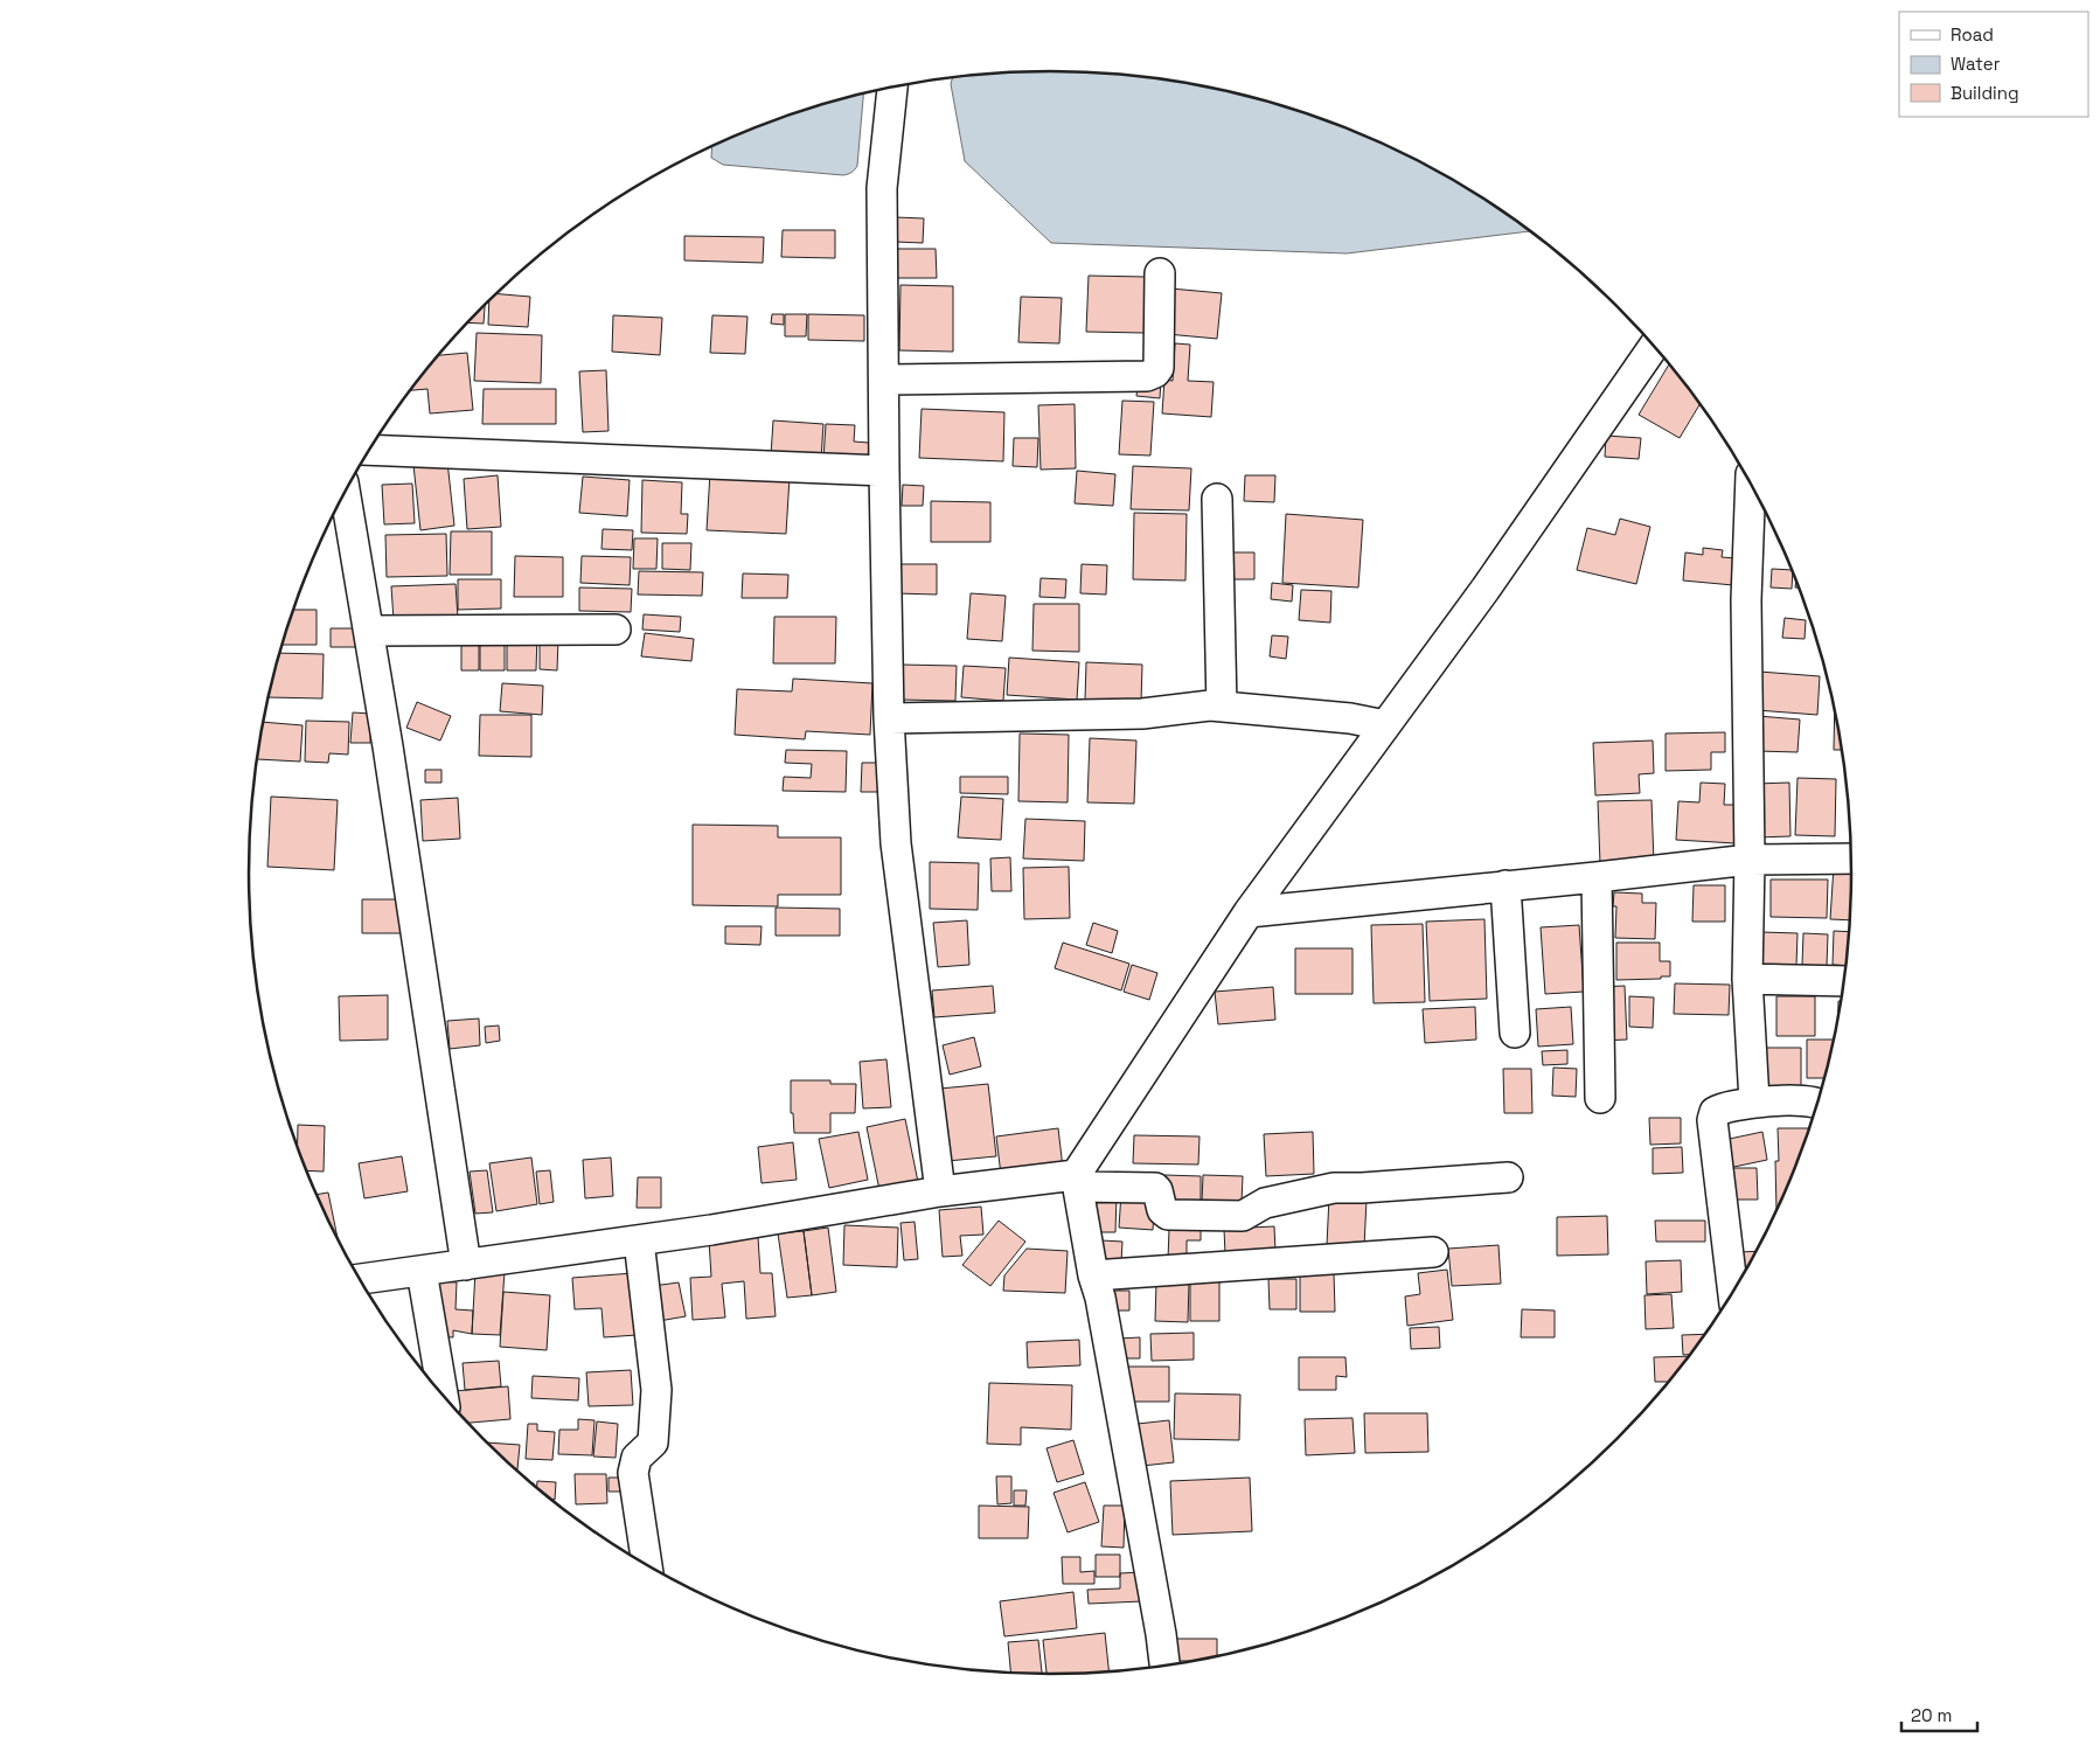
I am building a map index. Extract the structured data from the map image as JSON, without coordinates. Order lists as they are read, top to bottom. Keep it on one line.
{"legend":["Road","Water","Building"],"scale_bar":"20 m"}
